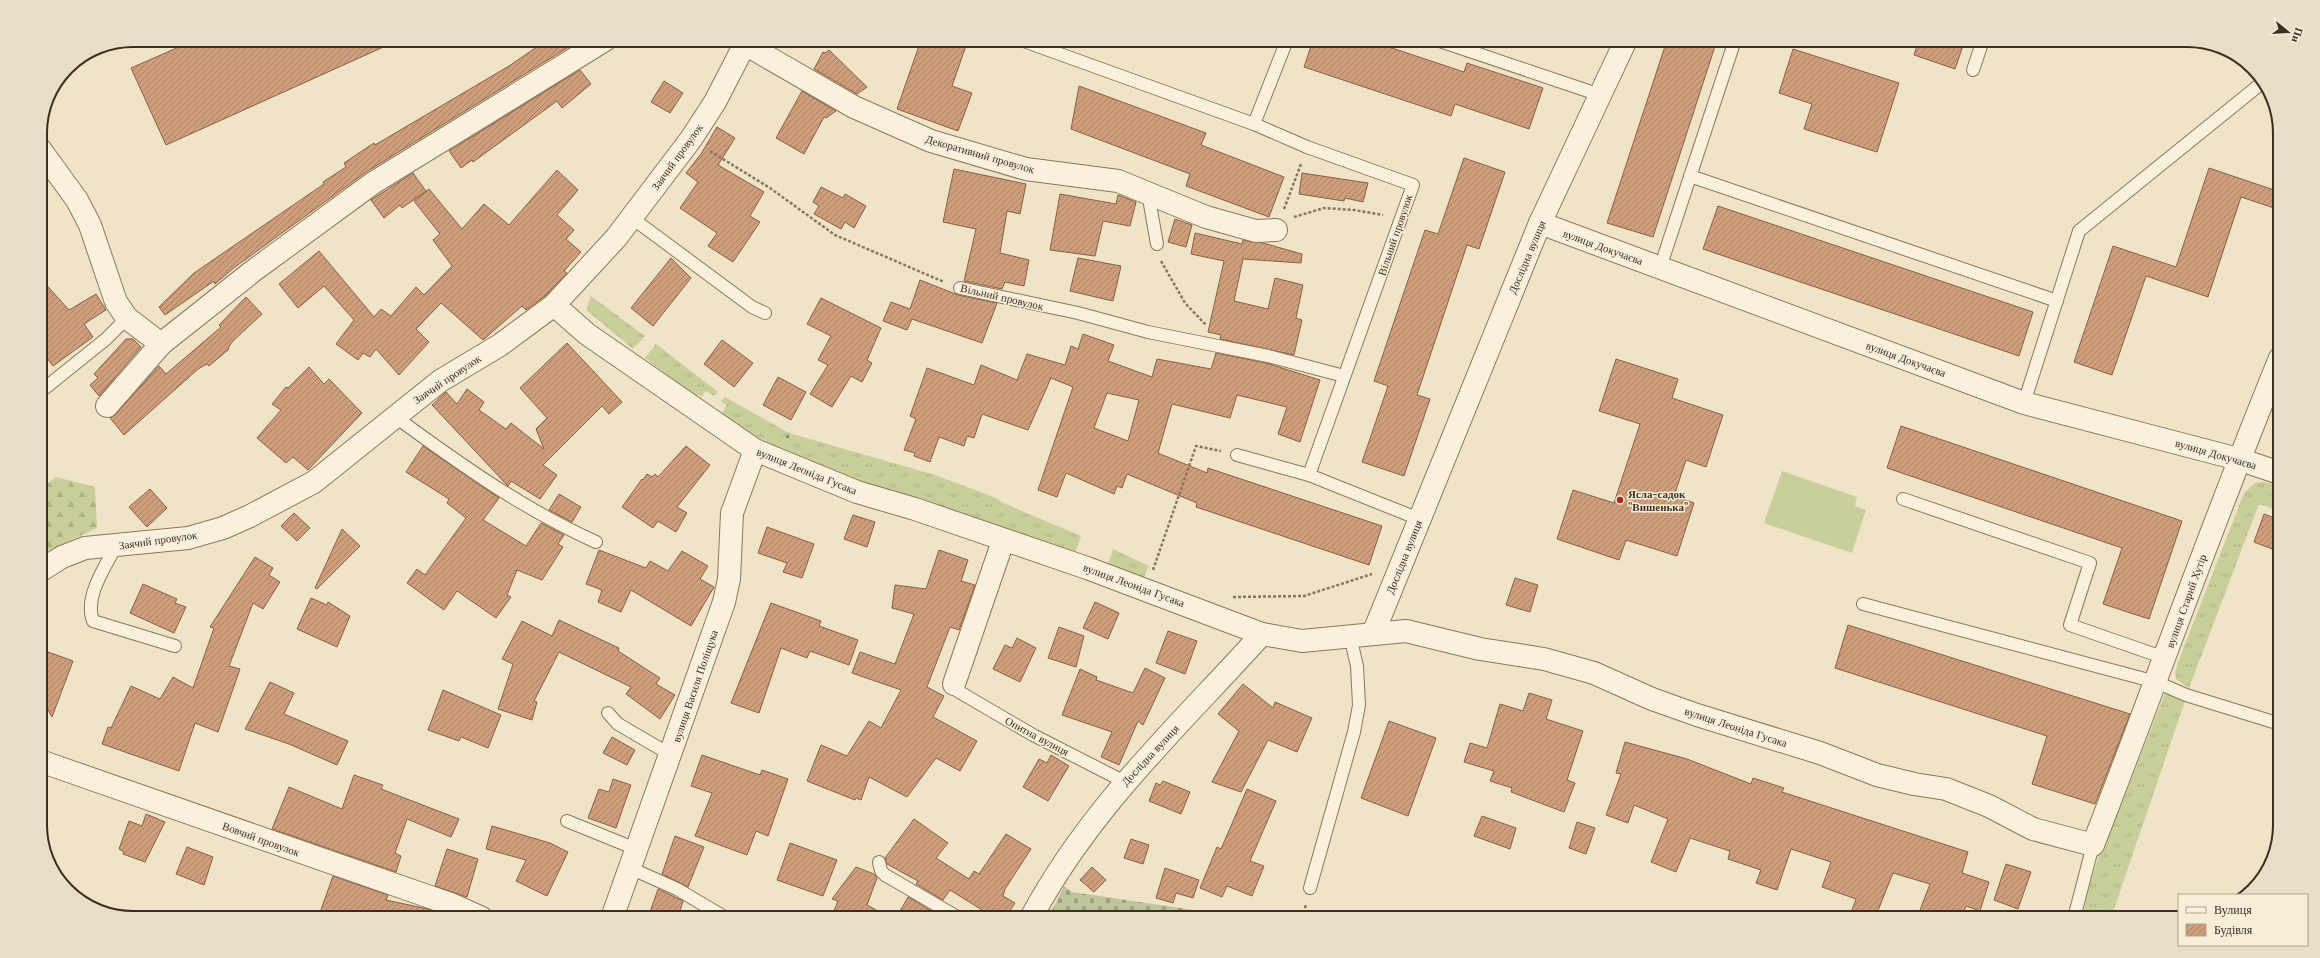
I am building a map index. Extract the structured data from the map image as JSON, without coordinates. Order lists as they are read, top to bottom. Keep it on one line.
{"streets":{"street":["Декоративний провулок","Заячий провулок","вулиця Докучаєва","Дослідна вулиця","вулиця Леоніда Гусака","вулиця Старий Хутір","вулиця Василя Поліщука","Вовчий провулок"],"lane":["Вільний провулок","Опитна вулиця"]},"crossings":[["Заячий провулок","Вільний провулок"],["Заячий провулок","вулиця Леоніда Гусака"],["вулиця Докучаєва","Дослідна вулиця"],["вулиця Докучаєва","вулиця Старий Хутір"],["Дослідна вулиця","вулиця Леоніда Гусака"],["Дослідна вулиця","Опитна вулиця"],["вулиця Леоніда Гусака","вулиця Старий Хутір"],["вулиця Леоніда Гусака","вулиця Василя Поліщука"]],"places":["Ясла-садок \"Вишенька\""],"legend":["Вулиця","Будівля"],"north":"right"}
